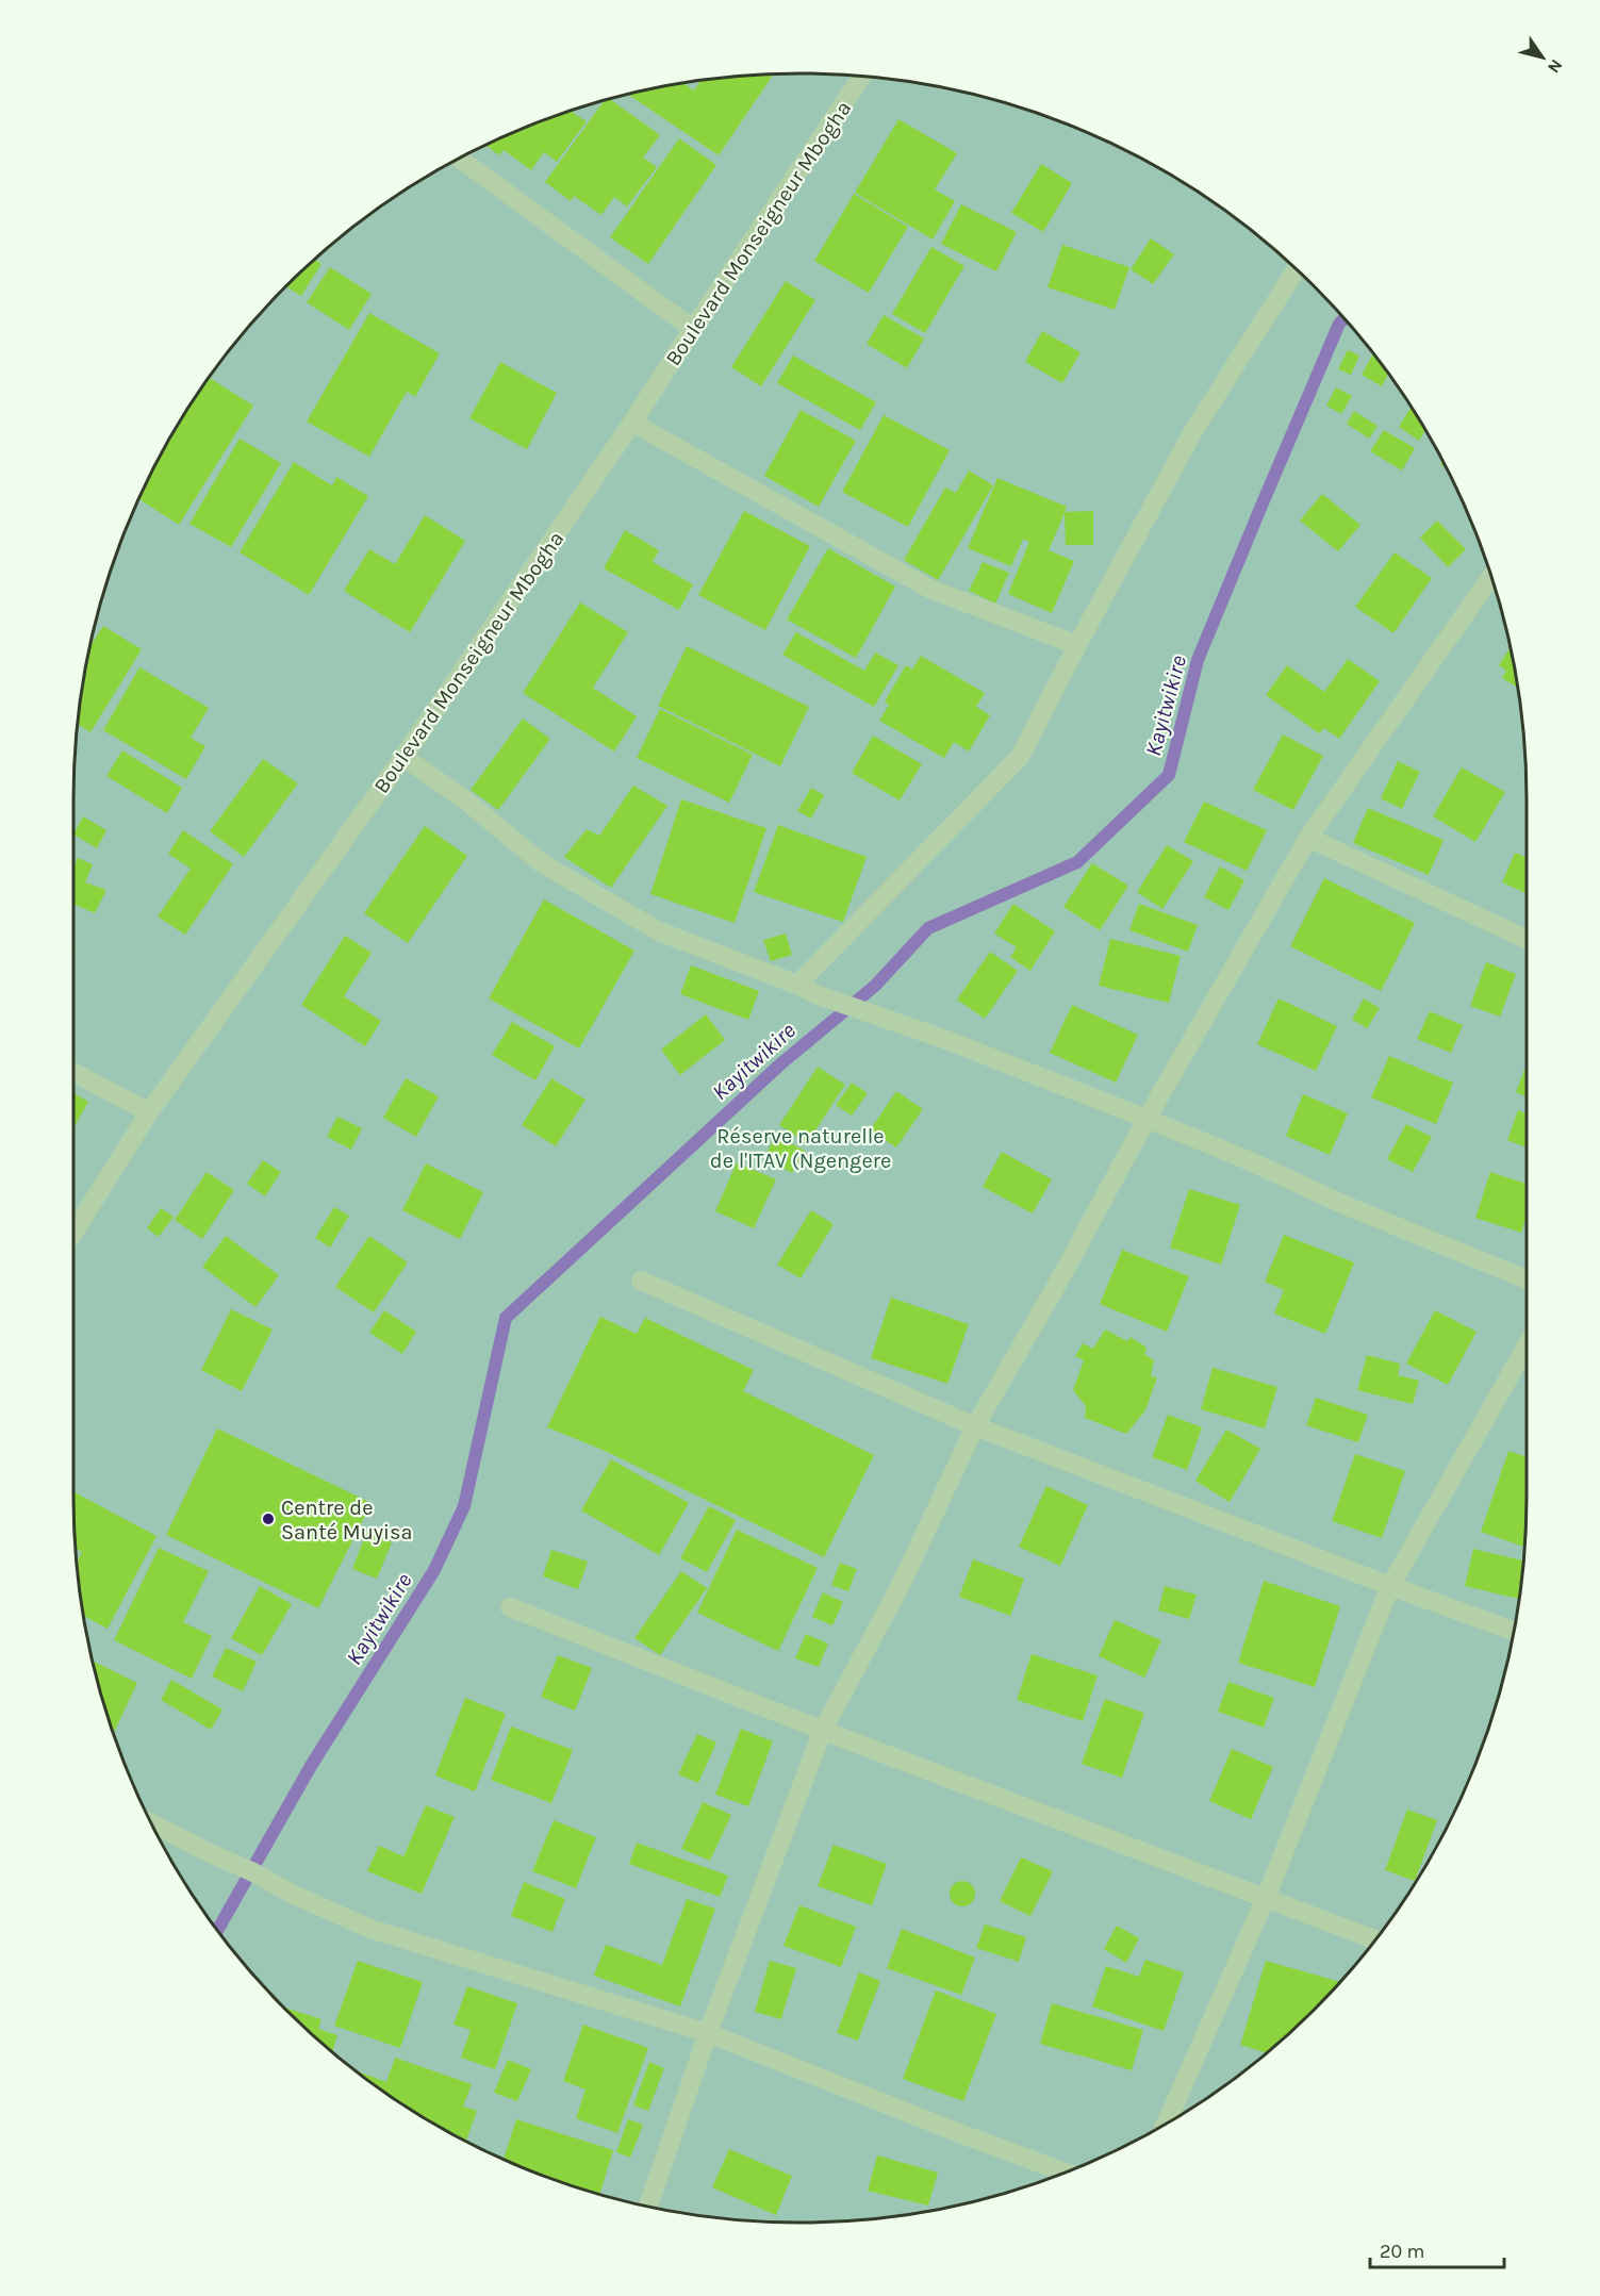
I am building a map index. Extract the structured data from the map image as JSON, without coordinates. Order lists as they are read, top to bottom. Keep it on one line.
{"streets":{"street":["Boulevard Monseigneur Mbogha"]},"water":["Kayitwikire"],"parks":["Réserve naturelle de l'ITAV (Ngengere"],"places":["Centre de Santé Muyisa"],"scale_bar":"20 m","north":"bottom right"}
